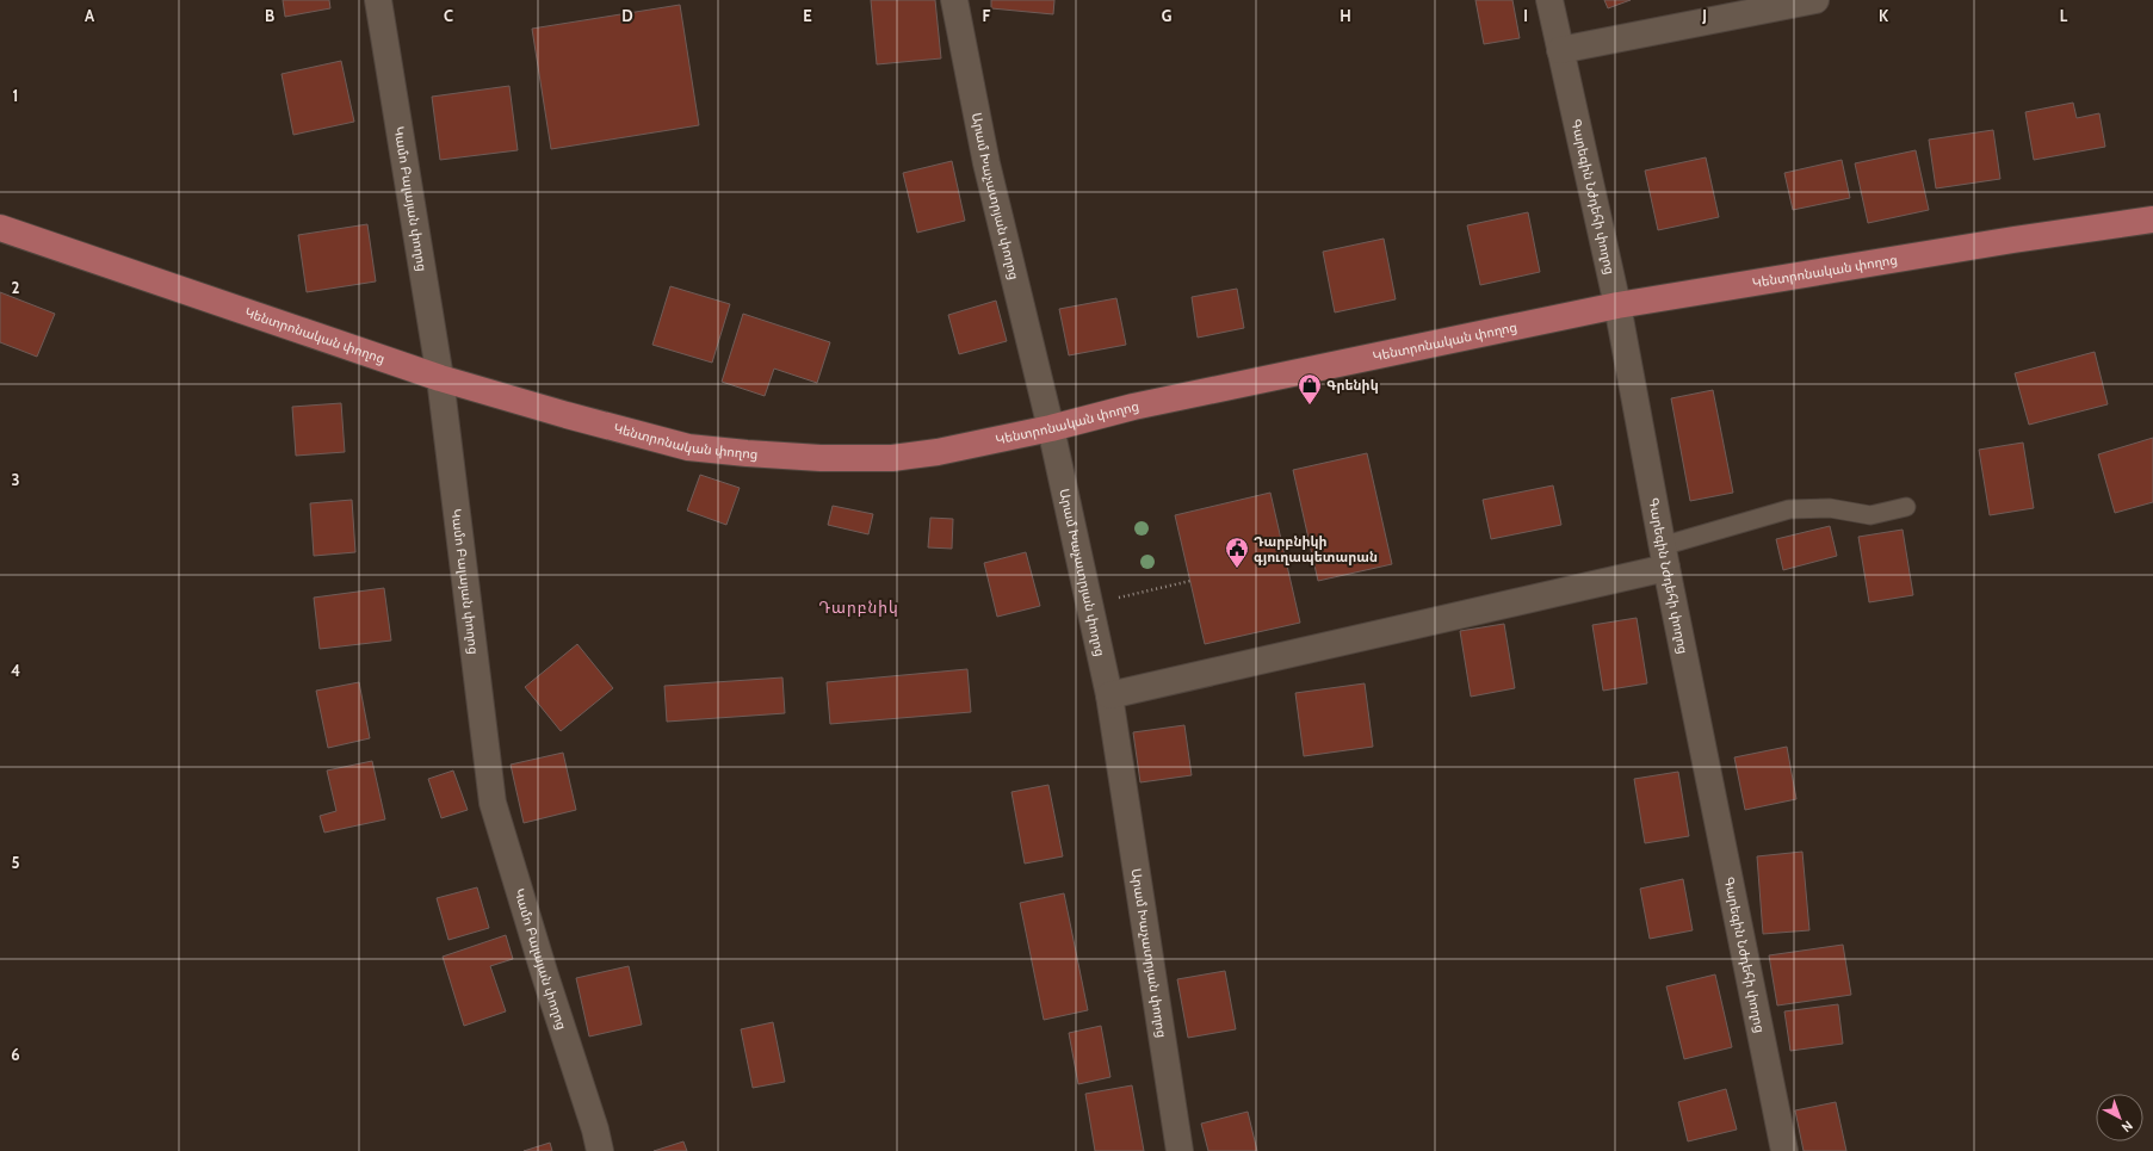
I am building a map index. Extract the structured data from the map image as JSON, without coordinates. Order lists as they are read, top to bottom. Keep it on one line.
{"streets":{"main road":["Կենտրոնական փողոց"],"street":["Արամ Խաչատրյան փողոց","Գարեգին Նժդեհի փողոց","Կամո Բալայան փողոց"]},"crossings":[["Արամ Խաչատրյան փողոց","Կենտրոնական փողոց"],["Գարեգին Նժդեհի փողոց","Կենտրոնական փողոց"],["Կամո Բալայան փողոց","Կենտրոնական փողոց"]],"districts":["Դարբնիկ"],"places":{"shop":["Գրենիկ"],"public building":["Դարբնիկի գյուղապետարան"]},"north":"bottom right","grid":{"columns":["A","B","C","D","E","F","G","H","I","J","K","L"],"rows":["1","2","3","4","5","6"]}}
